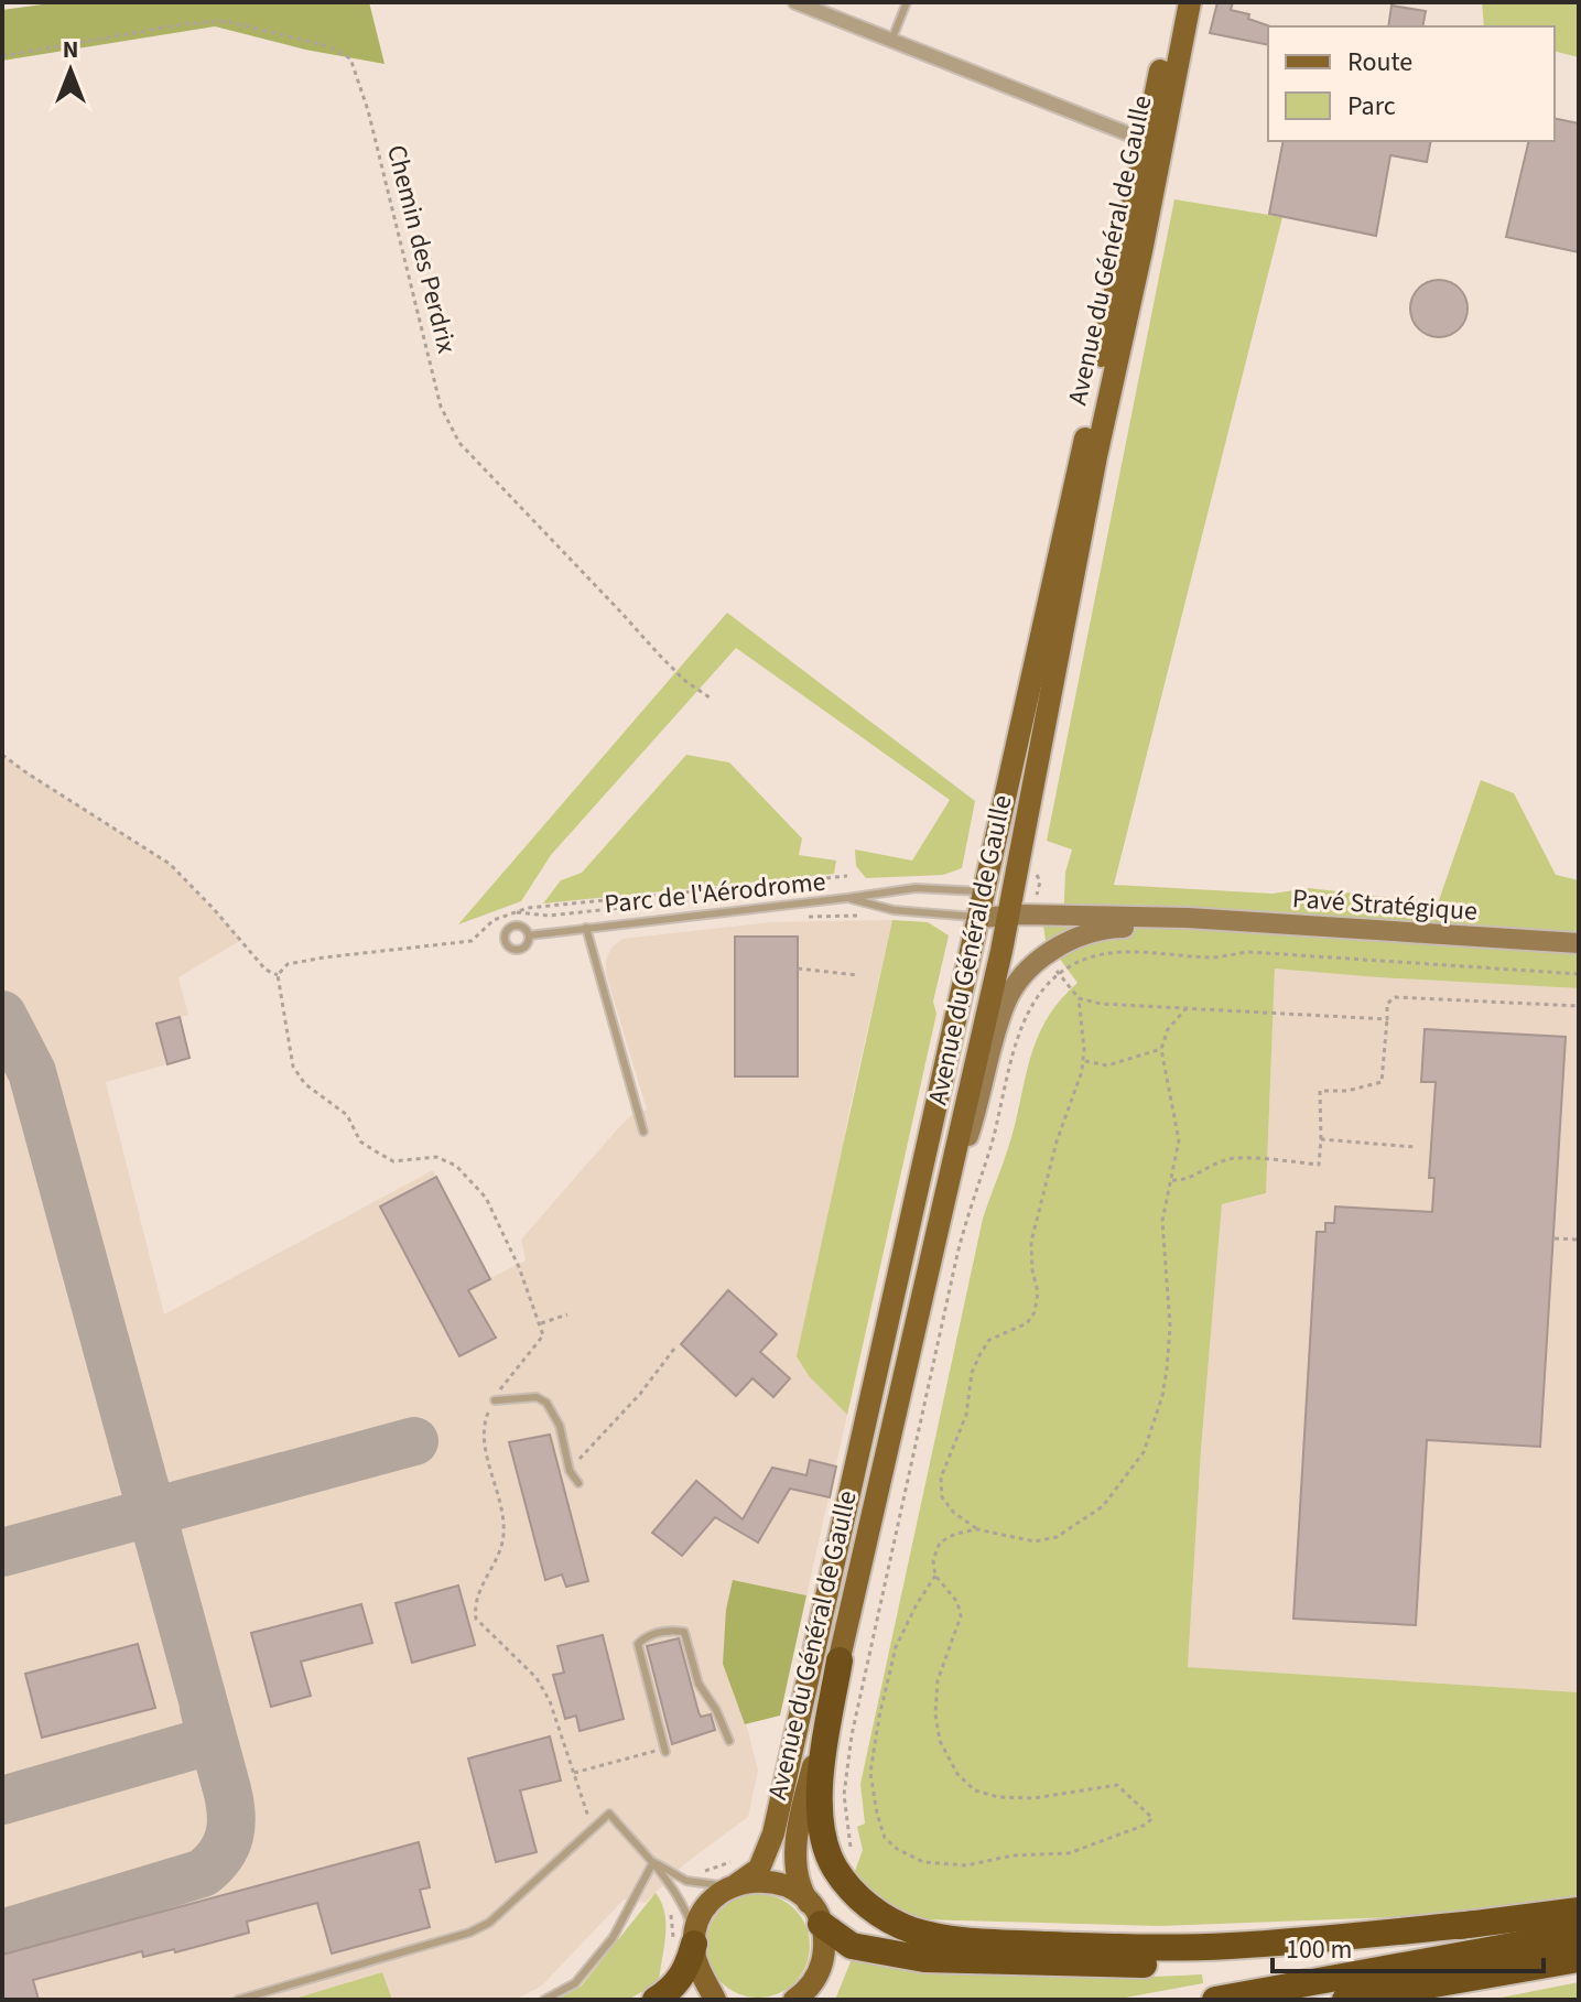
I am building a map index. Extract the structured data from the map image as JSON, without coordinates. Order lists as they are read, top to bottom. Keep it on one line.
{"streets":{"main road":["Avenue du Général de Gaulle","Pavé Stratégique"],"lane":["Parc de l'Aérodrome"],"path":["Chemin des Perdrix"]},"crossings":[["Avenue du Général de Gaulle","Parc de l'Aérodrome"],["Avenue du Général de Gaulle","Pavé Stratégique"],["Parc de l'Aérodrome","Pavé Stratégique"]],"legend":["Route","Parc"],"scale_bar":"100 m","north":"top"}
